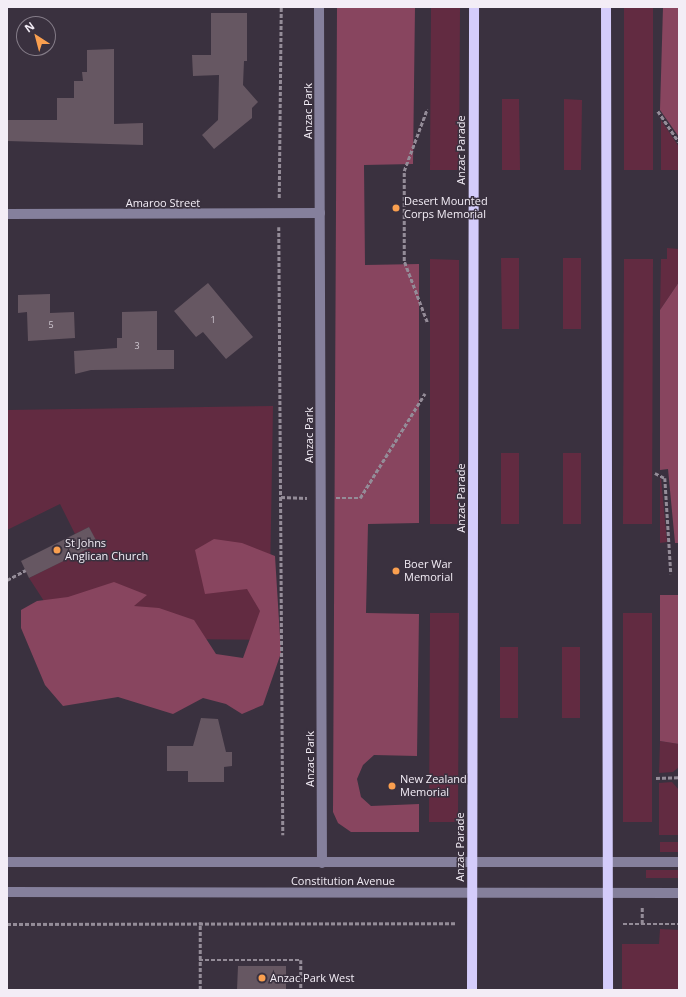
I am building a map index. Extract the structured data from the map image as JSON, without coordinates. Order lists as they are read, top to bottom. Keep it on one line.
{"streets":{"main road":["Anzac Parade"],"street":["Anzac Park","Amaroo Street","Constitution Avenue"]},"crossings":[["Anzac Park","Amaroo Street"],["Anzac Park","Constitution Avenue"],["Anzac Parade","Constitution Avenue"]],"places":["Desert Mounted Corps Memorial","St Johns Anglican Church","Boer War Memorial","New Zealand Memorial","Anzac Park West"],"house_numbers":["1","5","3"],"north":"top left"}
